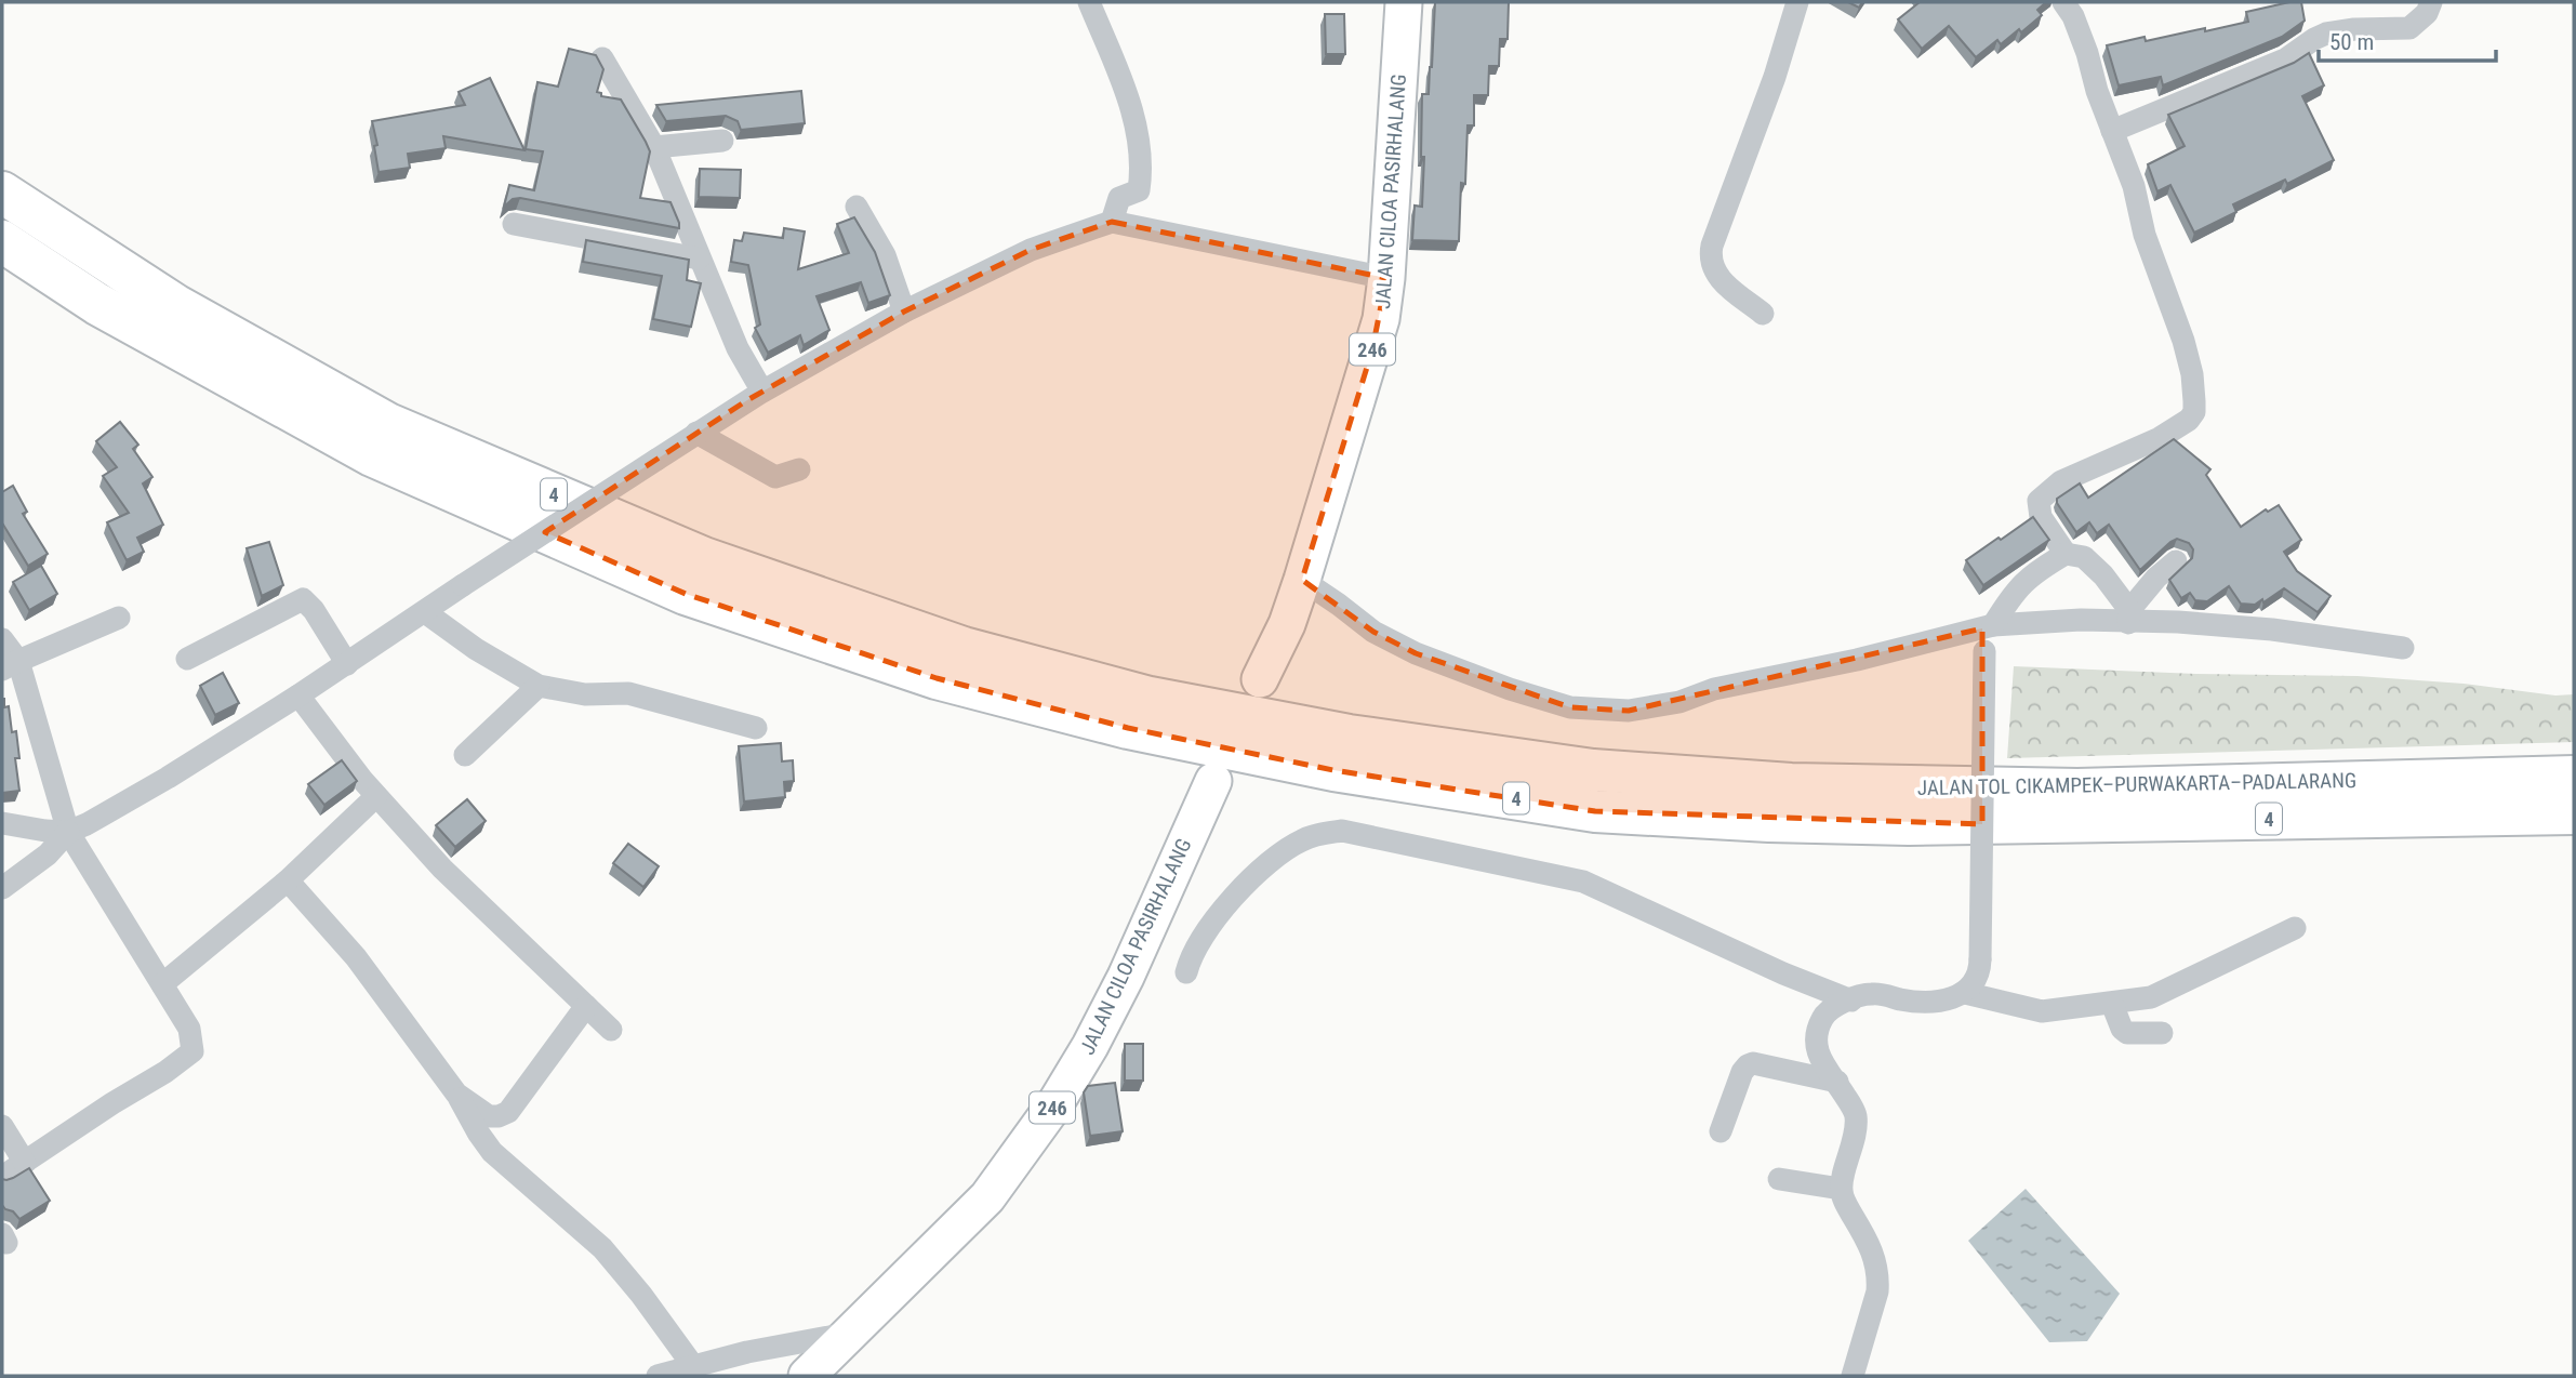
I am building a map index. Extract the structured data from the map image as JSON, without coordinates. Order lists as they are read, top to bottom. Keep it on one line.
{"streets":{"highway":["4","JALAN TOL CIKAMPEK–PURWAKARTA–PADALARANG"],"main road":["JALAN CILOA PASIRHALANG","246"]},"scale_bar":"50 m"}
